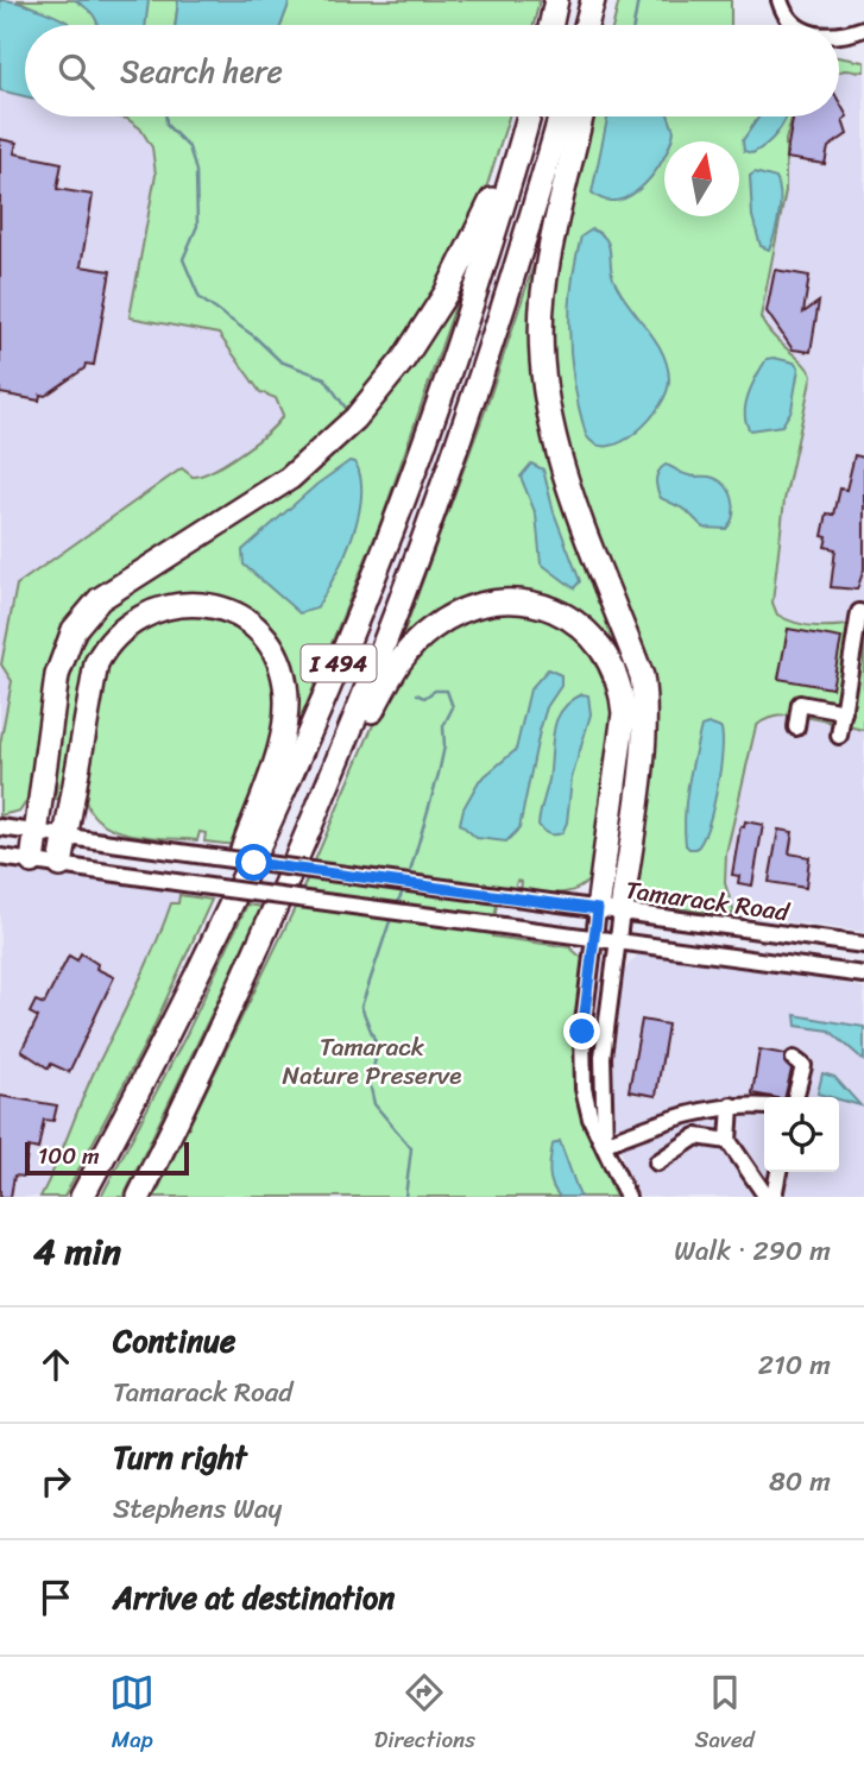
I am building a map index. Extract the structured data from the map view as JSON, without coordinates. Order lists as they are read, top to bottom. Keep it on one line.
{"streets":{"highway":["I 494"],"street":["Tamarack Road"]},"parks":["Tamarack Nature Preserve"],"scale_bar":"100 m","north":"top","page":{"search":"Search here","scale":"100 m","heading":["4 min","Walk · 290 m"],"list":[["Continue","Tamarack Road","210 m"],["Turn right","Stephens Way","80 m"],"Arrive at destination"],"nav":["Map","Directions","Saved"]}}
